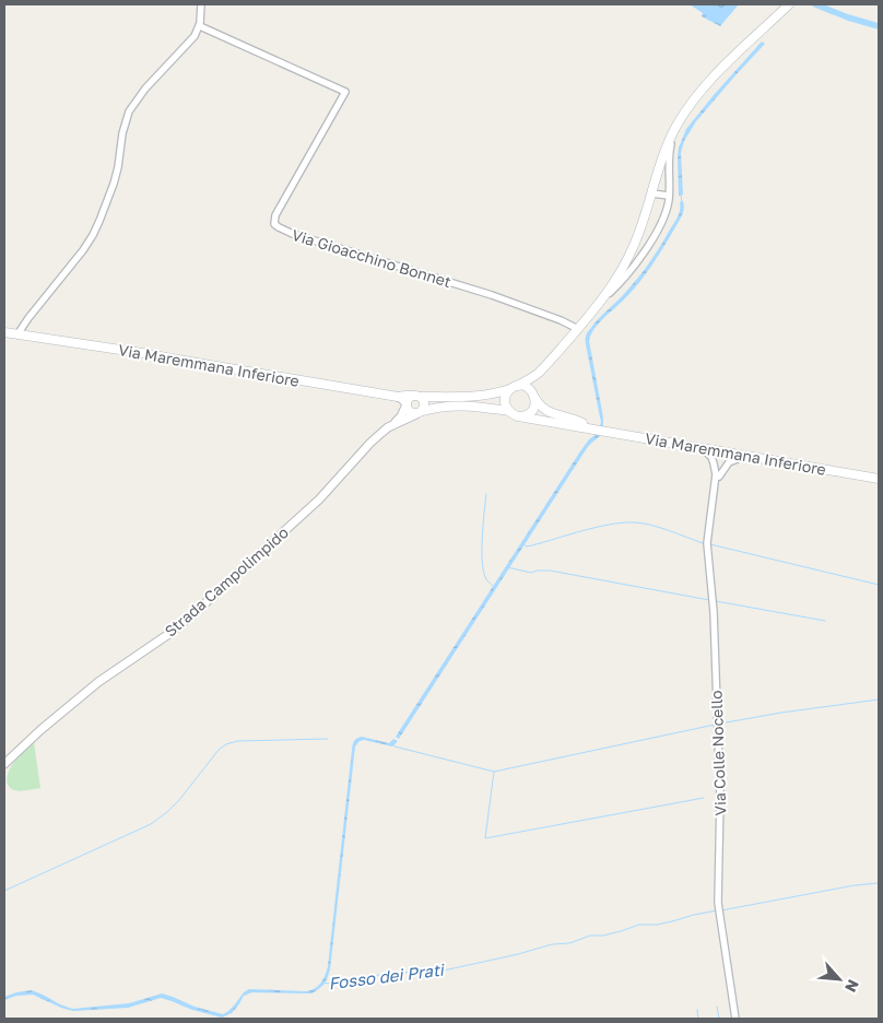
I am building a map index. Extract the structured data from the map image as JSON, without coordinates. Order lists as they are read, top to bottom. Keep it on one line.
{"streets":{"main road":["Via Maremmana Inferiore"],"street":["Via Gioacchino Bonnet","Strada Campolimpido","Via Colle Nocello"]},"crossings":[["Via Maremmana Inferiore","Strada Campolimpido"],["Via Maremmana Inferiore","Via Colle Nocello"]],"water":["Fosso dei Prati"],"north":"bottom right"}
